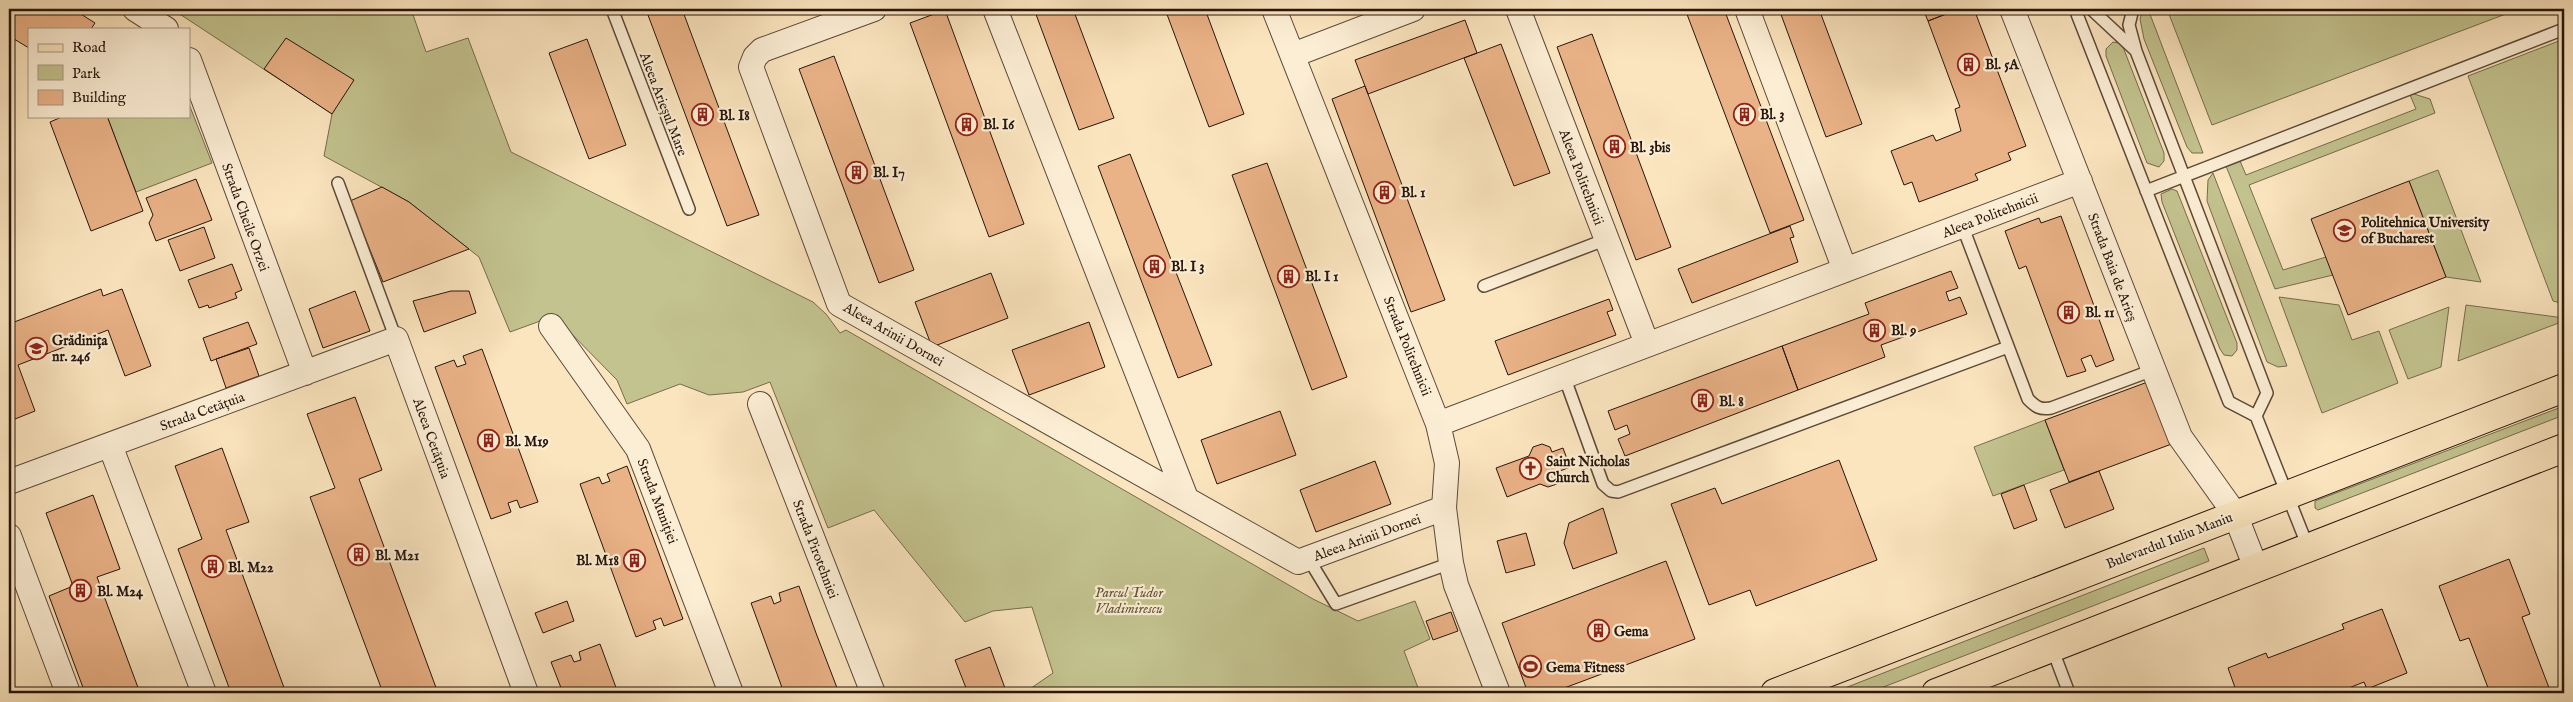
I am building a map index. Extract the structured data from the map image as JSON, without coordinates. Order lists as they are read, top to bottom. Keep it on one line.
{"streets":{"main road":["Bulevardul Iuliu Maniu"],"street":["Aleea Politehnicii","Strada Cheile Orzei","Strada Baia de Arieș","Aleea Arinii Dornei","Strada Politehnicii","Strada Cetățuia","Aleea Cetățuia","Strada Muniției","Strada Pirotehniei"],"lane":["Aleea Arieșul Mare"]},"crossings":[["Aleea Politehnicii","Strada Baia de Arieș"],["Aleea Politehnicii","Strada Politehnicii"],["Strada Cheile Orzei","Strada Cetățuia"],["Strada Baia de Arieș","Bulevardul Iuliu Maniu"],["Aleea Arinii Dornei","Strada Politehnicii"],["Strada Cetățuia","Aleea Cetățuia"]],"parks":["Parcul Tudor Vladimirescu"],"places":{"building":["Bl. 5A","Bl. 3","Bl. I8","Bl. I6","Bl. 3bis","Bl. I7","Bl. 1","Bl. I 3","Bl. I 1","Bl. 11","Bl. 9","Bl. 8","Bl. M19","Bl. M21","Bl. M18","Bl. M22","Bl. M24","Gema"],"school or university":["Politehnica University of Bucharest","Grădinița nr. 246"],"church":["Saint Nicholas Church"],"sports":["Gema Fitness"]},"legend":["Road","Park","Building"]}
